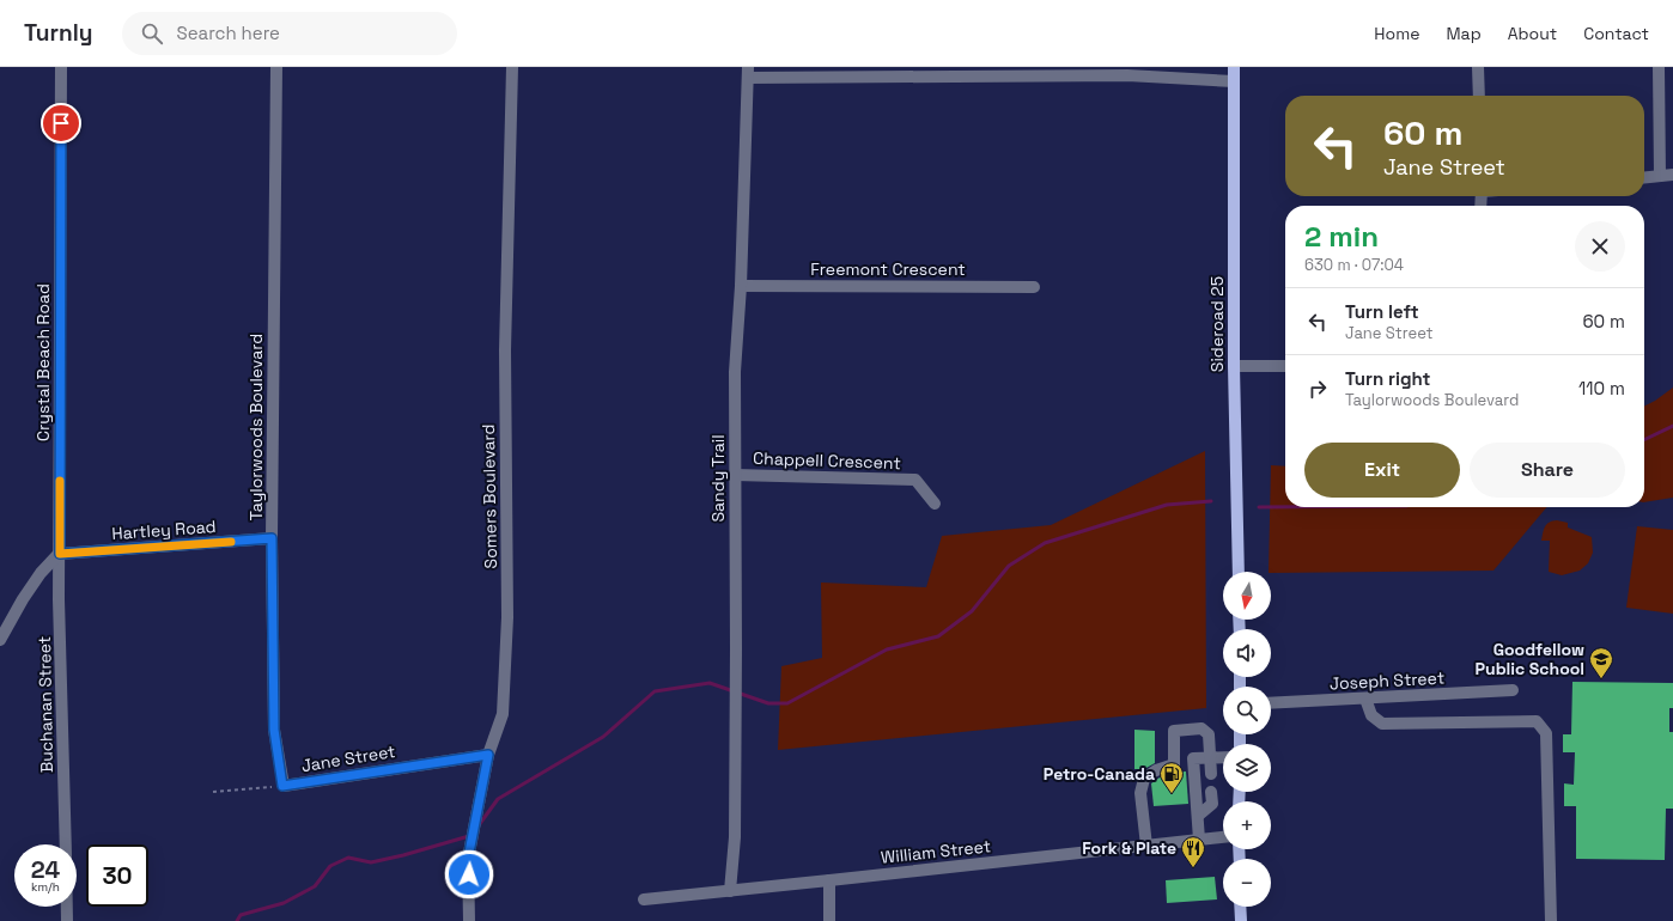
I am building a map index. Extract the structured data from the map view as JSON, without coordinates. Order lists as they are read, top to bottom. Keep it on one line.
{"streets":{"main road":["Sideroad 25"],"street":["Freemont Crescent","Crystal Beach Road","Taylorwoods Boulevard","Chappell Crescent","Sandy Trail","Somers Boulevard","Hartley Road","Joseph Street","Buchanan Street","Jane Street","William Street"]},"crossings":[["Freemont Crescent","Sandy Trail"],["Crystal Beach Road","Hartley Road"],["Crystal Beach Road","Buchanan Street"],["Taylorwoods Boulevard","Hartley Road"],["Taylorwoods Boulevard","Jane Street"],["Chappell Crescent","Sandy Trail"],["Sandy Trail","William Street"],["Somers Boulevard","Jane Street"],["Hartley Road","Buchanan Street"]],"places":{"school or university":["Goodfellow Public School"],"fuel station":["Petro-Canada"],"restaurant":["Fork & Plate"]},"north":"bottom","page":{"header":"Turnly","search":"Search here","nav":["Home","Map","About","Contact"],"turn":["60 m","Jane Street"],"heading":["2 min","630 m · 07:04"],"list":[{"name":"Turn left","note":"Jane Street","value":"60 m"},{"name":"Turn right","note":"Taylorwoods Boulevard","value":"110 m"}],"buttons":["Exit","Share"],"map_buttons":["+","−"],"speed":"24 km/h","limit":"30"}}
